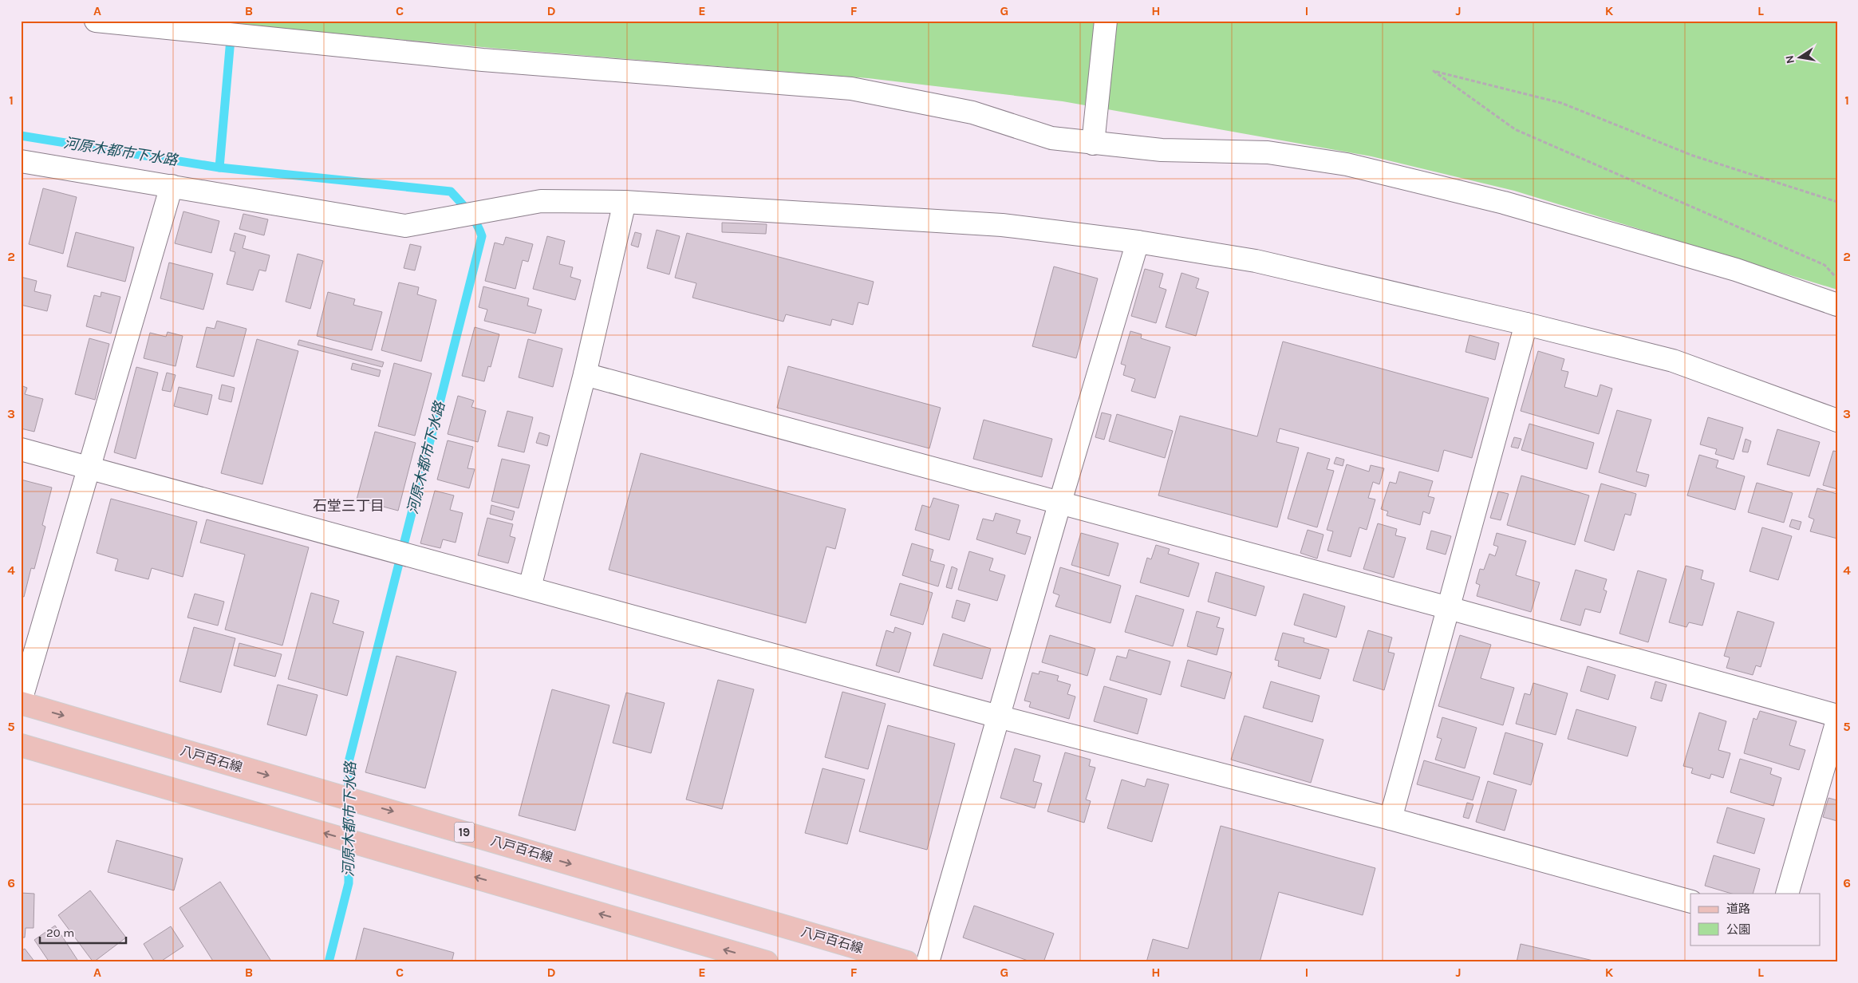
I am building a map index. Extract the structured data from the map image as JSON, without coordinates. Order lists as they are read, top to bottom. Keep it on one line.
{"streets":{"main road":["八戸百石線","19"]},"districts":["石堂三丁目"],"water":["河原木都市下水路"],"legend":["道路","公園"],"scale_bar":"20 m","north":"left","grid":{"columns":["A","B","C","D","E","F","G","H","I","J","K","L"],"rows":["1","2","3","4","5","6"]}}
